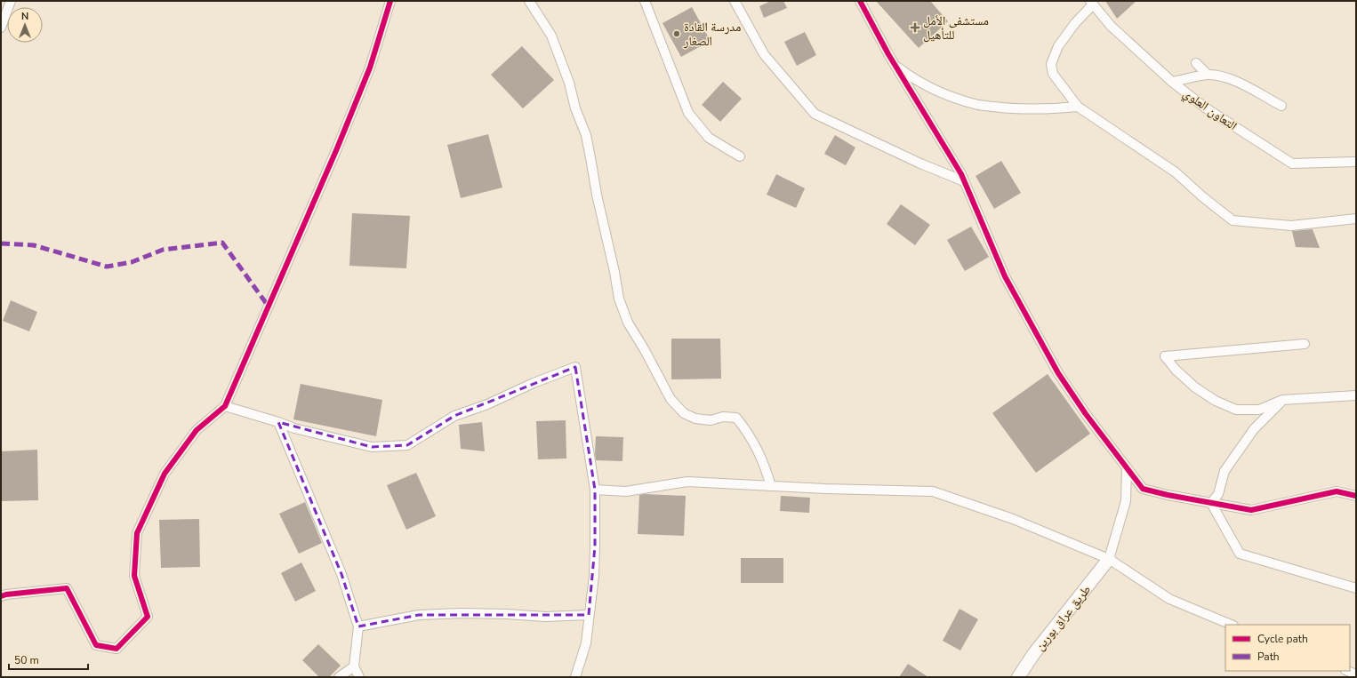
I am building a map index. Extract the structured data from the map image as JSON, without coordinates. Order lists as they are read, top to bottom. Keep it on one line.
{"streets":{"street":["التعاون العلوي","طريق عراق بورين"]},"places":{"health":["مستشفى الأمل للتأهيل"],"other":["مدرسة القادة الصغار"]},"legend":["Cycle path","Path"],"scale_bar":"50 m","north":"top"}
